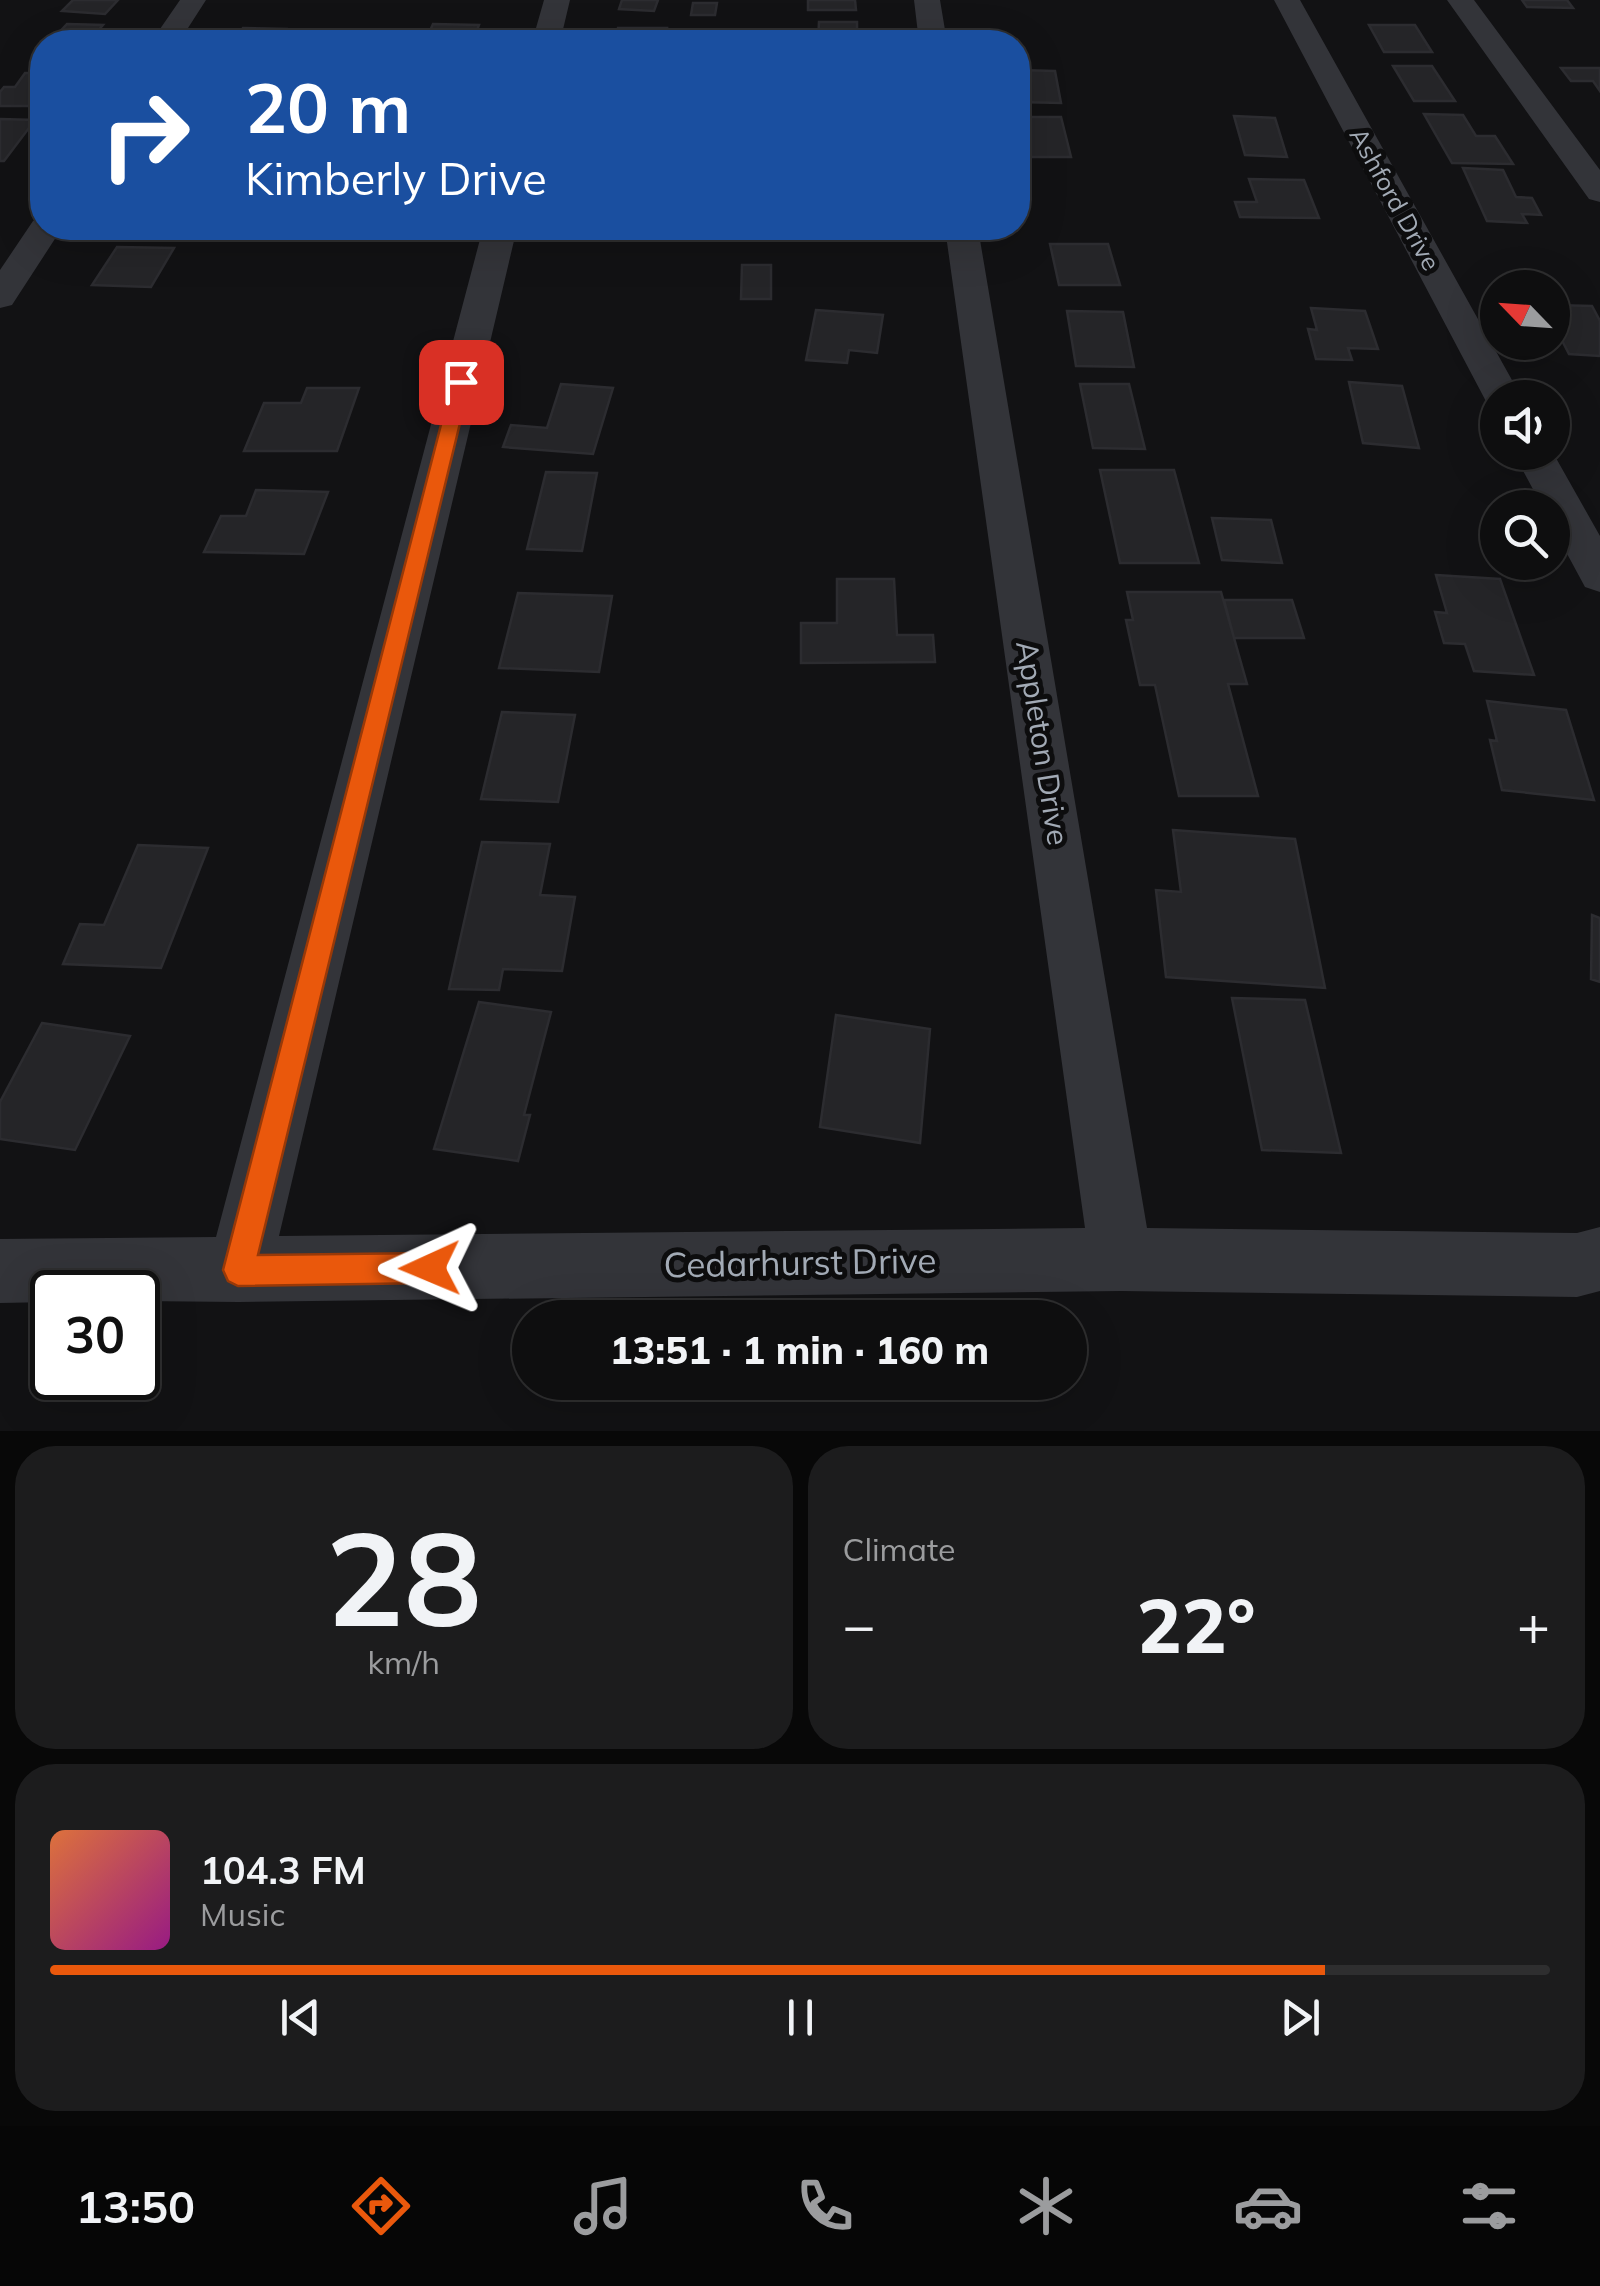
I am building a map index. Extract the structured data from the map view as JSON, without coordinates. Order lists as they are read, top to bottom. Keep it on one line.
{"streets":{"street":["Ashford Drive","Appleton Drive","Cedarhurst Drive"]},"crossings":[["Appleton Drive","Cedarhurst Drive"]],"north":"top left","page":{"turn":["20 m","Kimberly Drive"],"limit":"30","trip":"13:51 · 1 min · 160 m","tile":[["28","km/h"],"Climate"],"heat":["−","22°","+"],"song":["104.3 FM","Music"],"tabs":"13:50"}}
